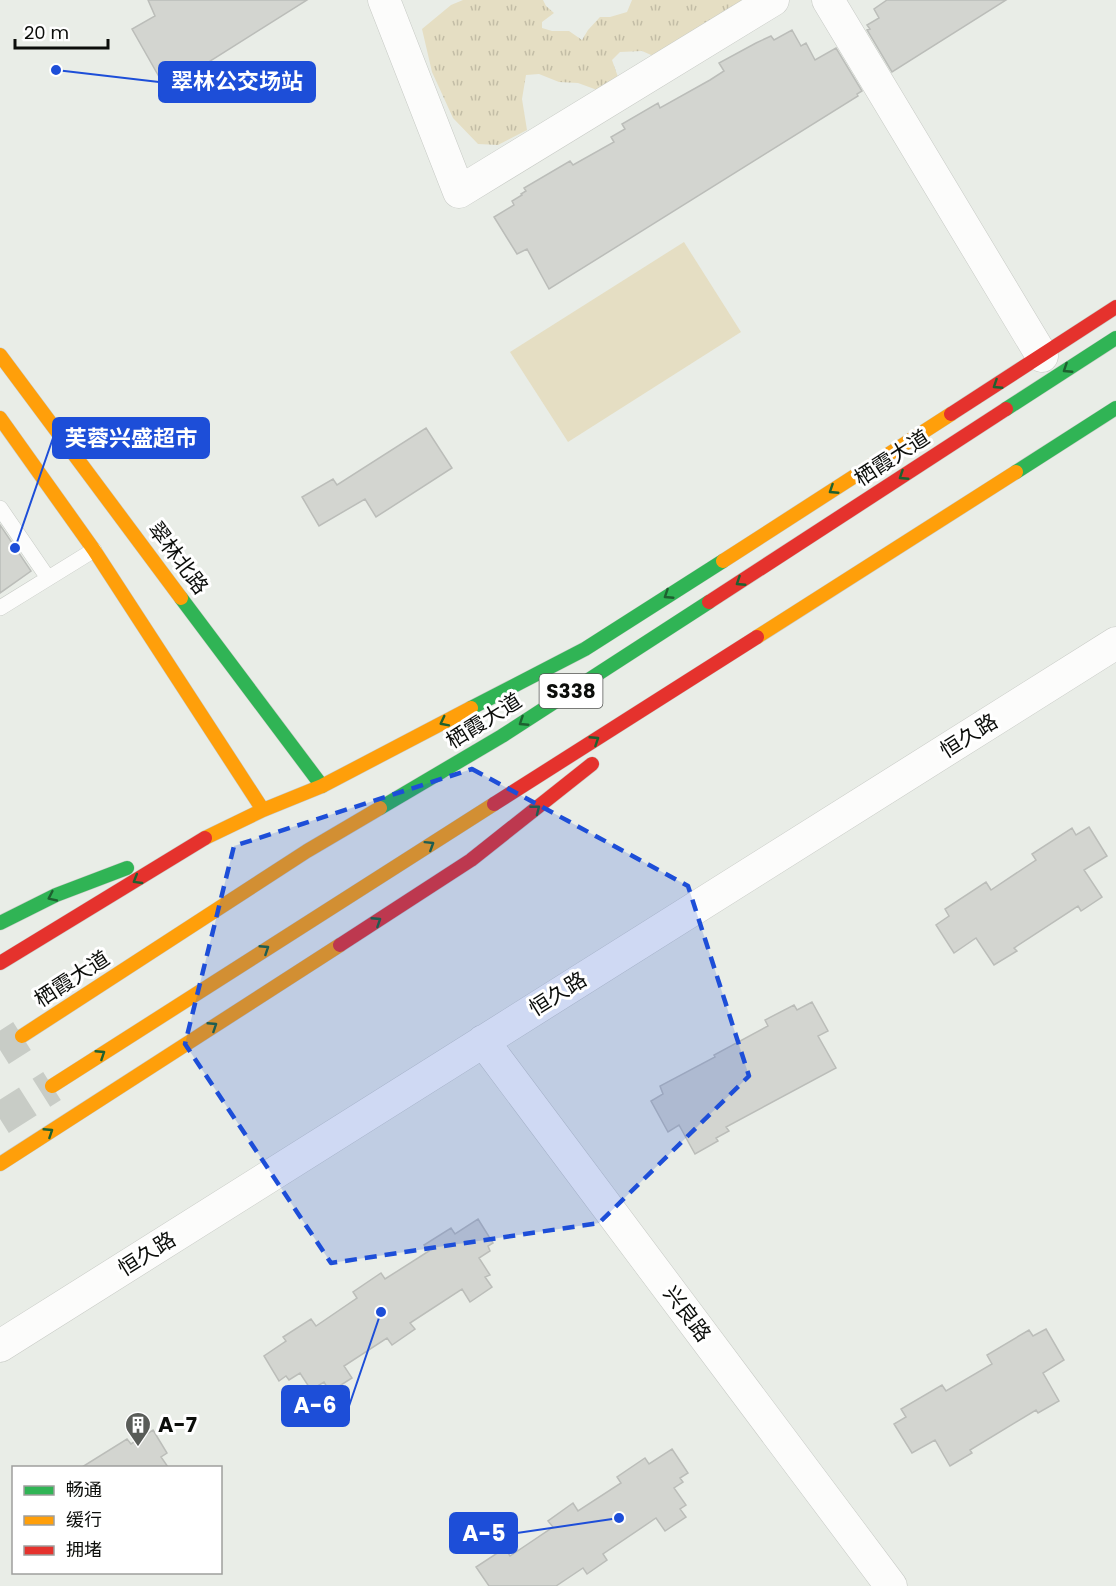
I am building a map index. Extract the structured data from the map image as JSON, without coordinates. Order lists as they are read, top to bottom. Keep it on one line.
{"streets":{"main road":["栖霞大道","翠林北路","S338"],"street":["恒久路","兴良路"]},"crossings":[["恒久路","兴良路"]],"places":{"other":["翠林公交场站","芙蓉兴盛超市","A-6","A-5"],"building":["A-7"]},"legend":["畅通","缓行","拥堵"],"scale_bar":"20 m"}
